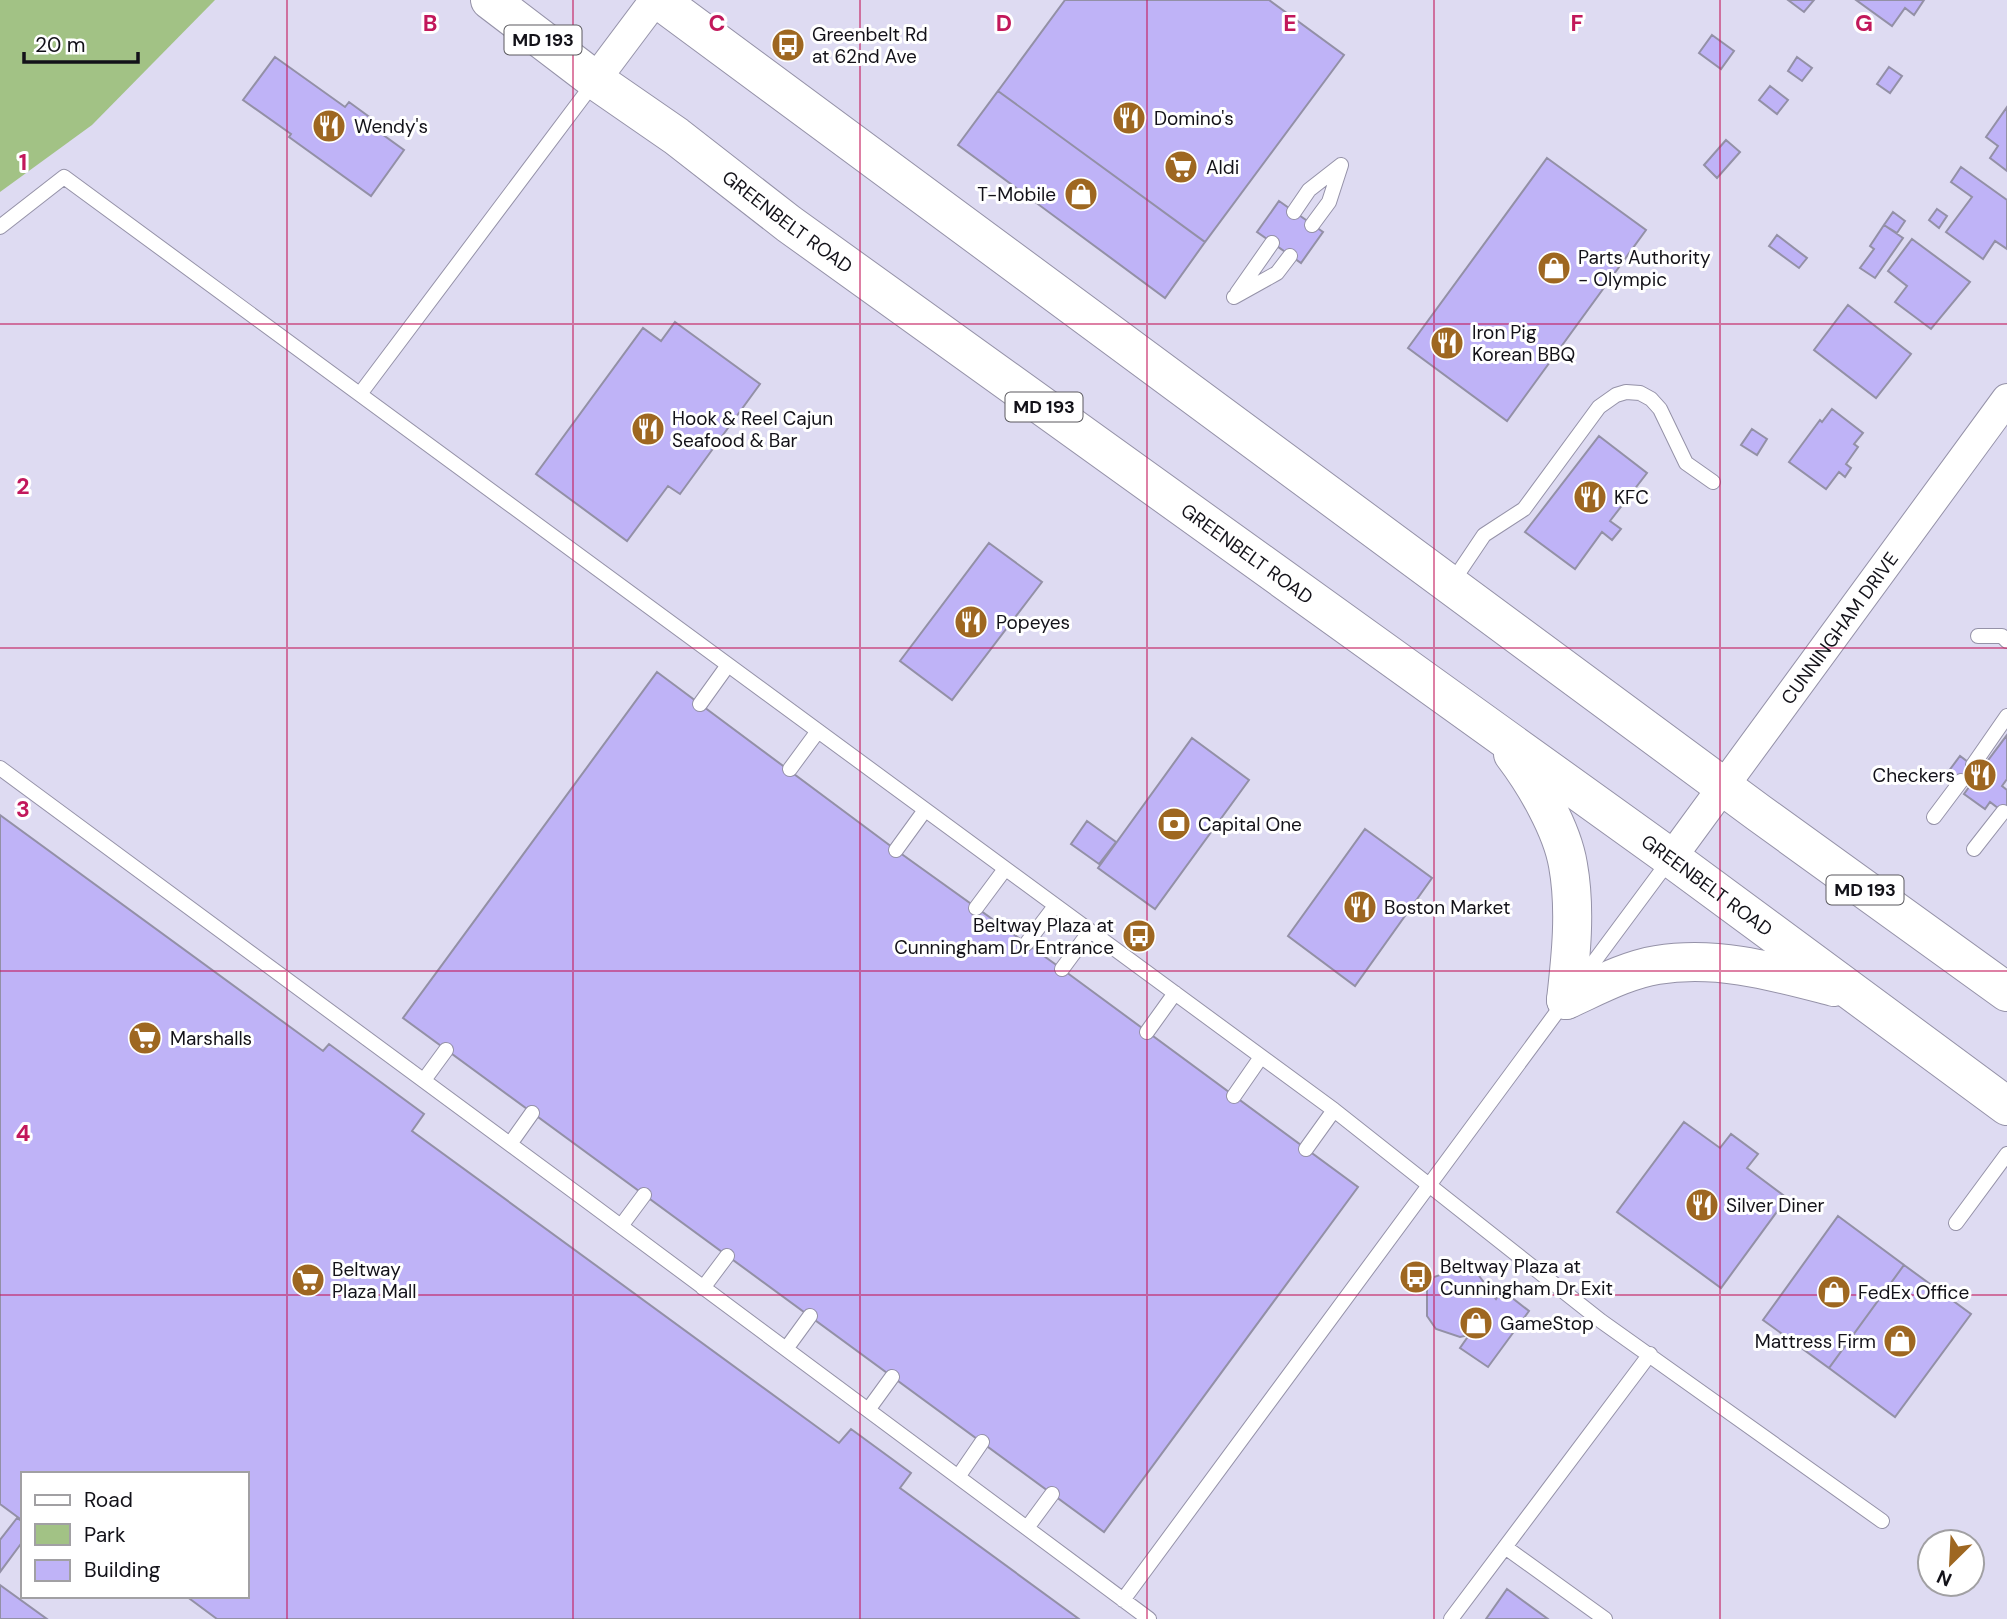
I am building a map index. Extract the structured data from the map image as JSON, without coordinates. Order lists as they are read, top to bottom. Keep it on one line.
{"streets":{"main road":["MD 193","GREENBELT ROAD"],"street":["CUNNINGHAM DRIVE"]},"crossings":[["MD 193","CUNNINGHAM DRIVE"],["GREENBELT ROAD","CUNNINGHAM DRIVE"]],"places":{"bus stop":["Greenbelt Rd at 62nd Ave","Beltway Plaza at Cunningham Dr Entrance","Beltway Plaza at Cunningham Dr Exit"],"restaurant":["Domino's","Wendy's","Iron Pig Korean BBQ","Hook & Reel Cajun Seafood & Bar","KFC","Popeyes","Checkers","Boston Market","Silver Diner"],"supermarket":["Aldi","Marshalls","Beltway Plaza Mall"],"shop":["T-Mobile","Parts Authority - Olympic","FedEx Office","GameStop","Mattress Firm"],"bank":["Capital One"]},"legend":["Road","Park","Building"],"scale_bar":"20 m","north":"bottom left","grid":{"columns":["B","C","D","E","F","G"],"rows":["1","2","3","4"]}}
